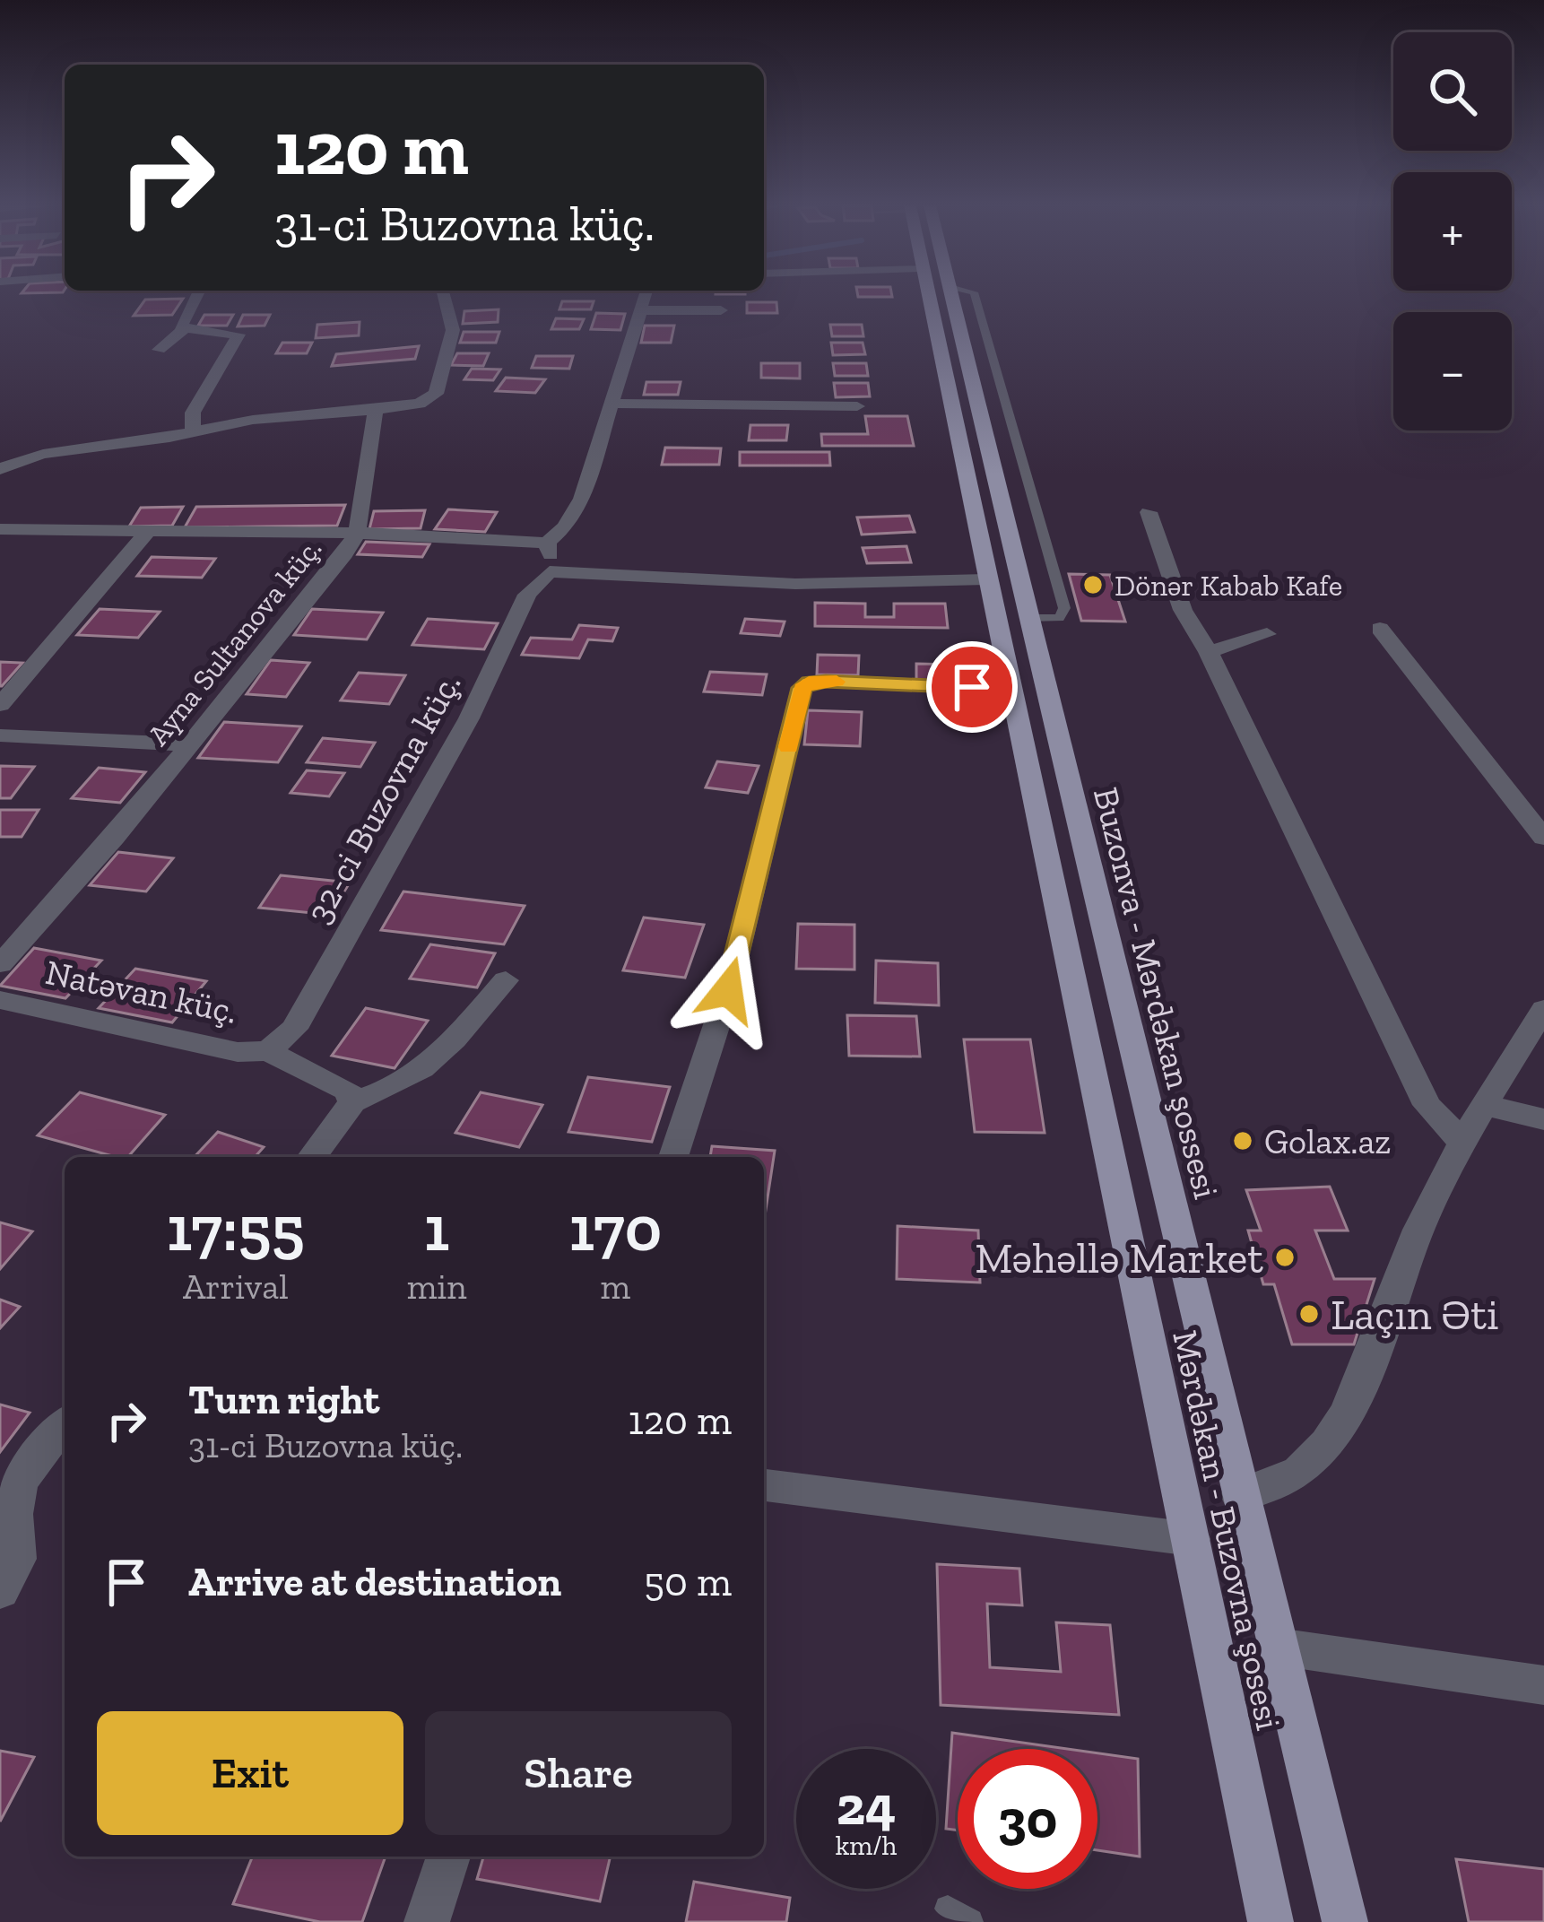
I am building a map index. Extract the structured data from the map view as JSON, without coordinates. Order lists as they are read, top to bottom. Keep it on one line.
{"streets":{"main road":["Buzonva - Mərdəkan şossesi","Mərdəkan - Buzovna şosesi"],"street":["Ayna Sultanova küç.","32-ci Buzovna küç.","Natəvan küç."]},"crossings":[["32-ci Buzovna küç.","Natəvan küç."]],"places":["Dönər Kabab Kafe","Golax.az","Məhəllə Market","Laçın Əti"],"page":{"map_buttons":["+","−"],"turn":["120 m","31-ci Buzovna küç."],"eta":["17:55","Arrival","1","min","170","m"],"list":[{"name":"Turn right","note":"31-ci Buzovna küç.","value":"120 m"},{"name":"Arrive at destination","value":"50 m"}],"buttons":["Exit","Share"],"speed":"24 km/h","limit":"30"}}
